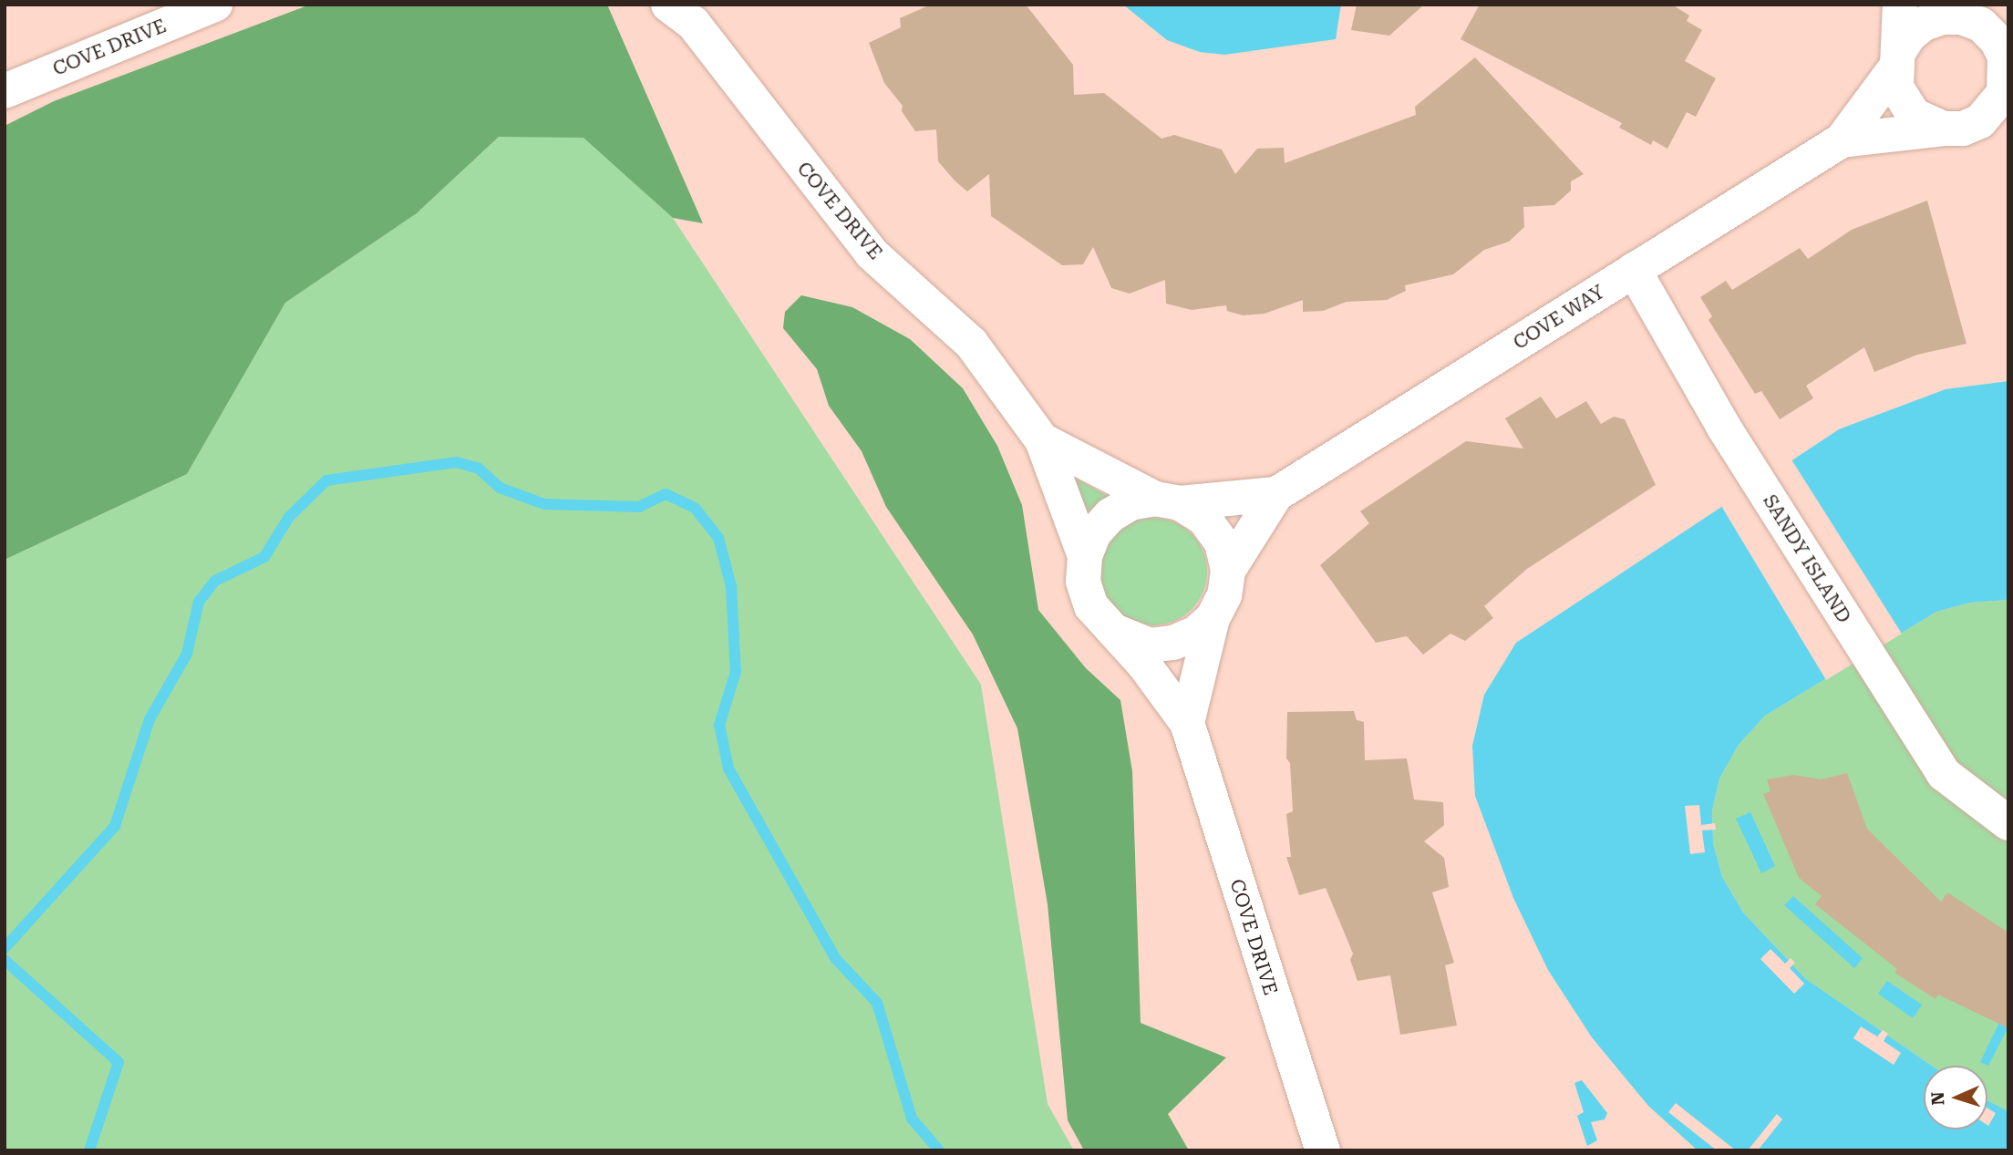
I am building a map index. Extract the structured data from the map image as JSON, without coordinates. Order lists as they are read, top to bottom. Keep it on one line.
{"streets":{"street":["COVE DRIVE","COVE WAY","SANDY ISLAND"]},"crossings":[["COVE DRIVE","COVE WAY"],["COVE WAY","SANDY ISLAND"]],"north":"left"}
